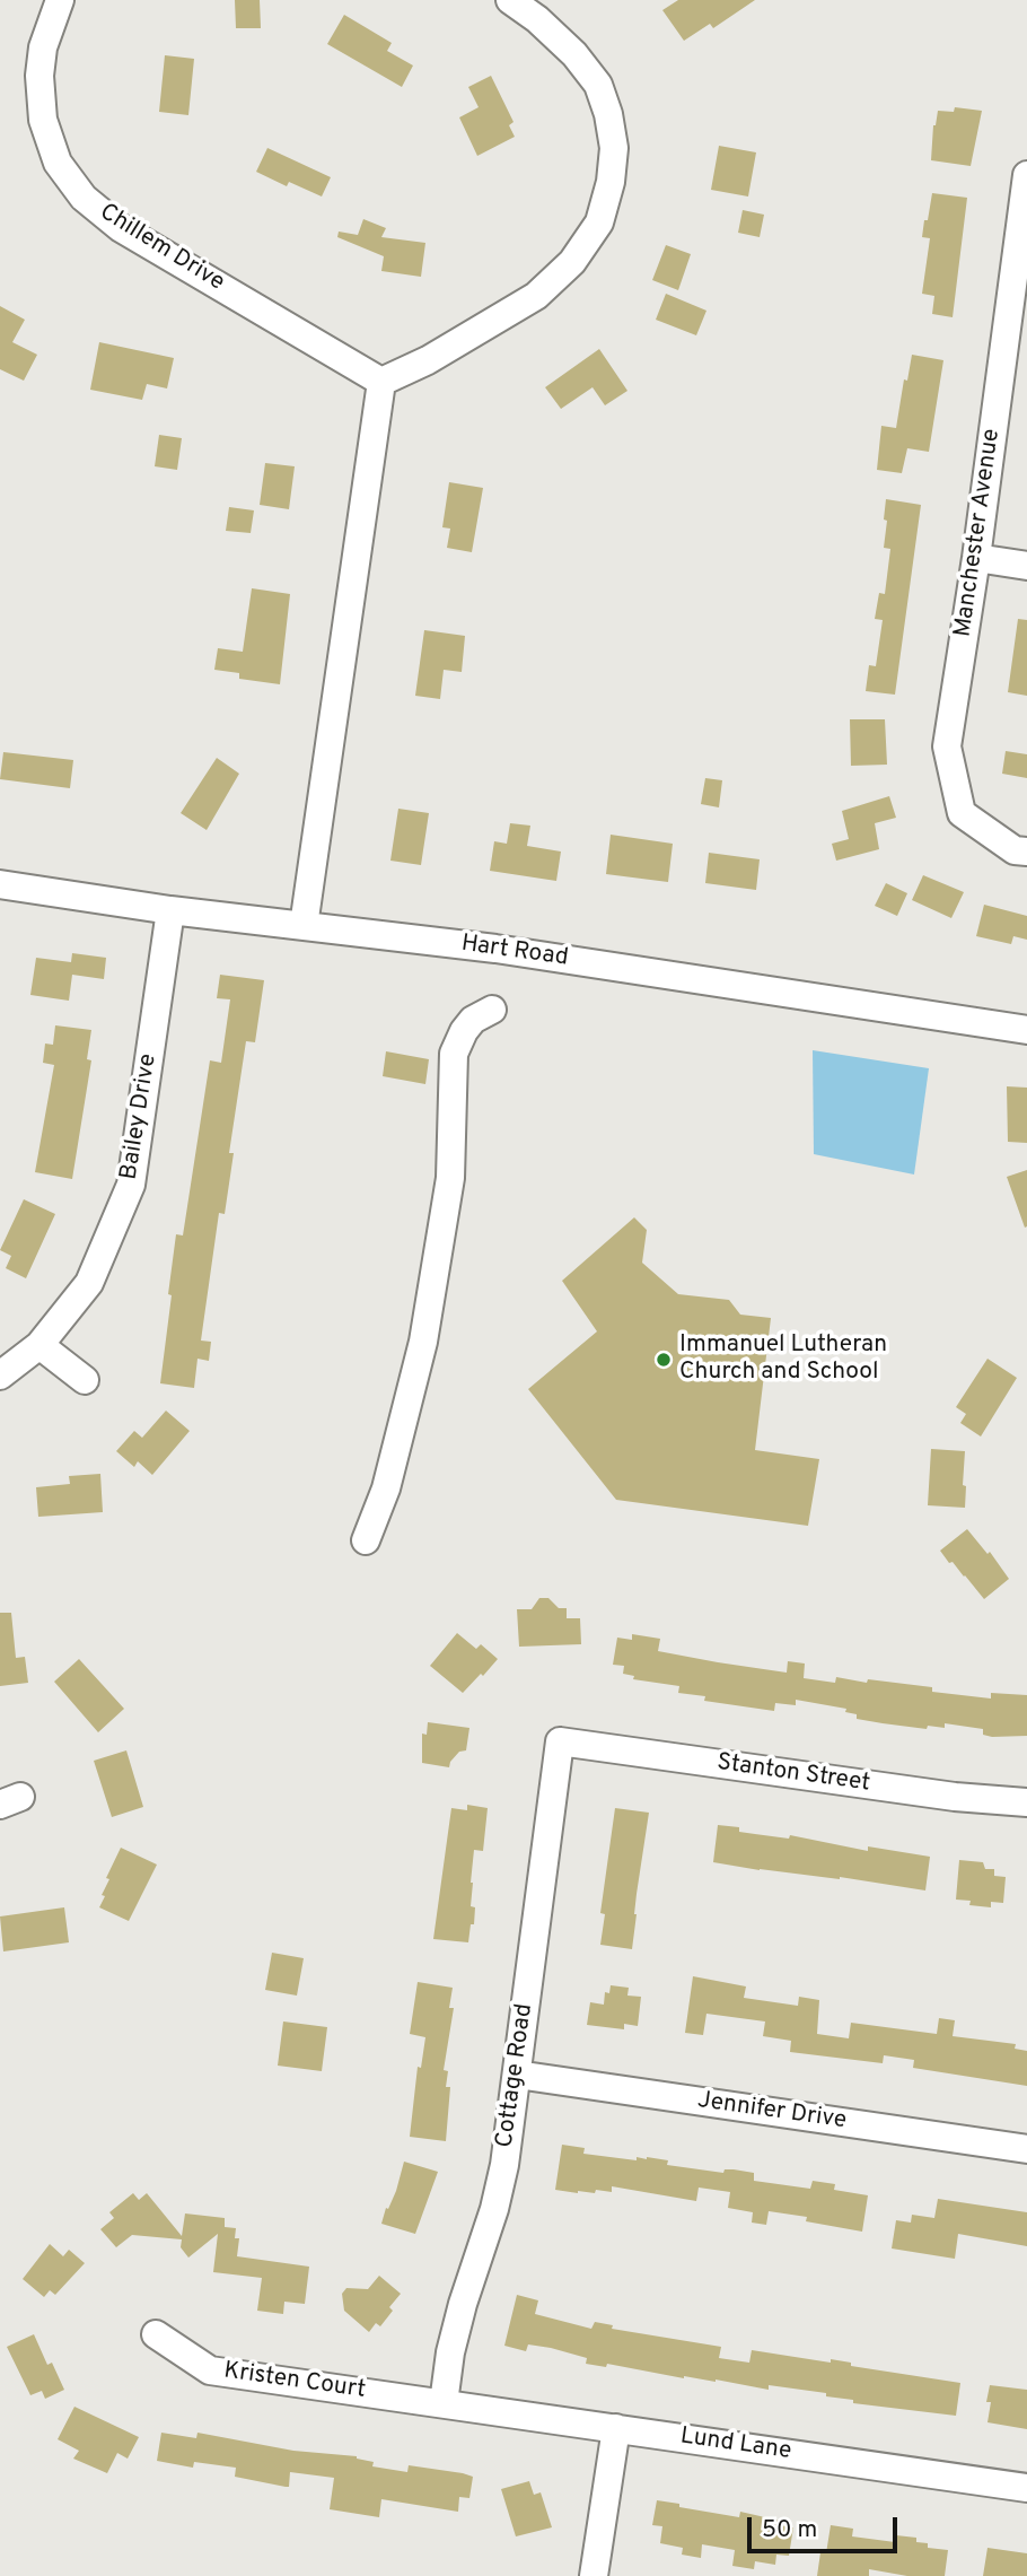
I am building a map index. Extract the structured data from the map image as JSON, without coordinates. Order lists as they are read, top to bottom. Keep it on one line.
{"streets":{"street":["Chillem Drive","Manchester Avenue","Hart Road","Bailey Drive","Stanton Street","Cottage Road","Jennifer Drive","Kristen Court","Lund Lane"]},"crossings":[["Hart Road","Bailey Drive"],["Stanton Street","Cottage Road"],["Cottage Road","Jennifer Drive"],["Cottage Road","Kristen Court"],["Cottage Road","Lund Lane"],["Kristen Court","Lund Lane"]],"places":["Immanuel Lutheran Church and School"],"scale_bar":"50 m"}
